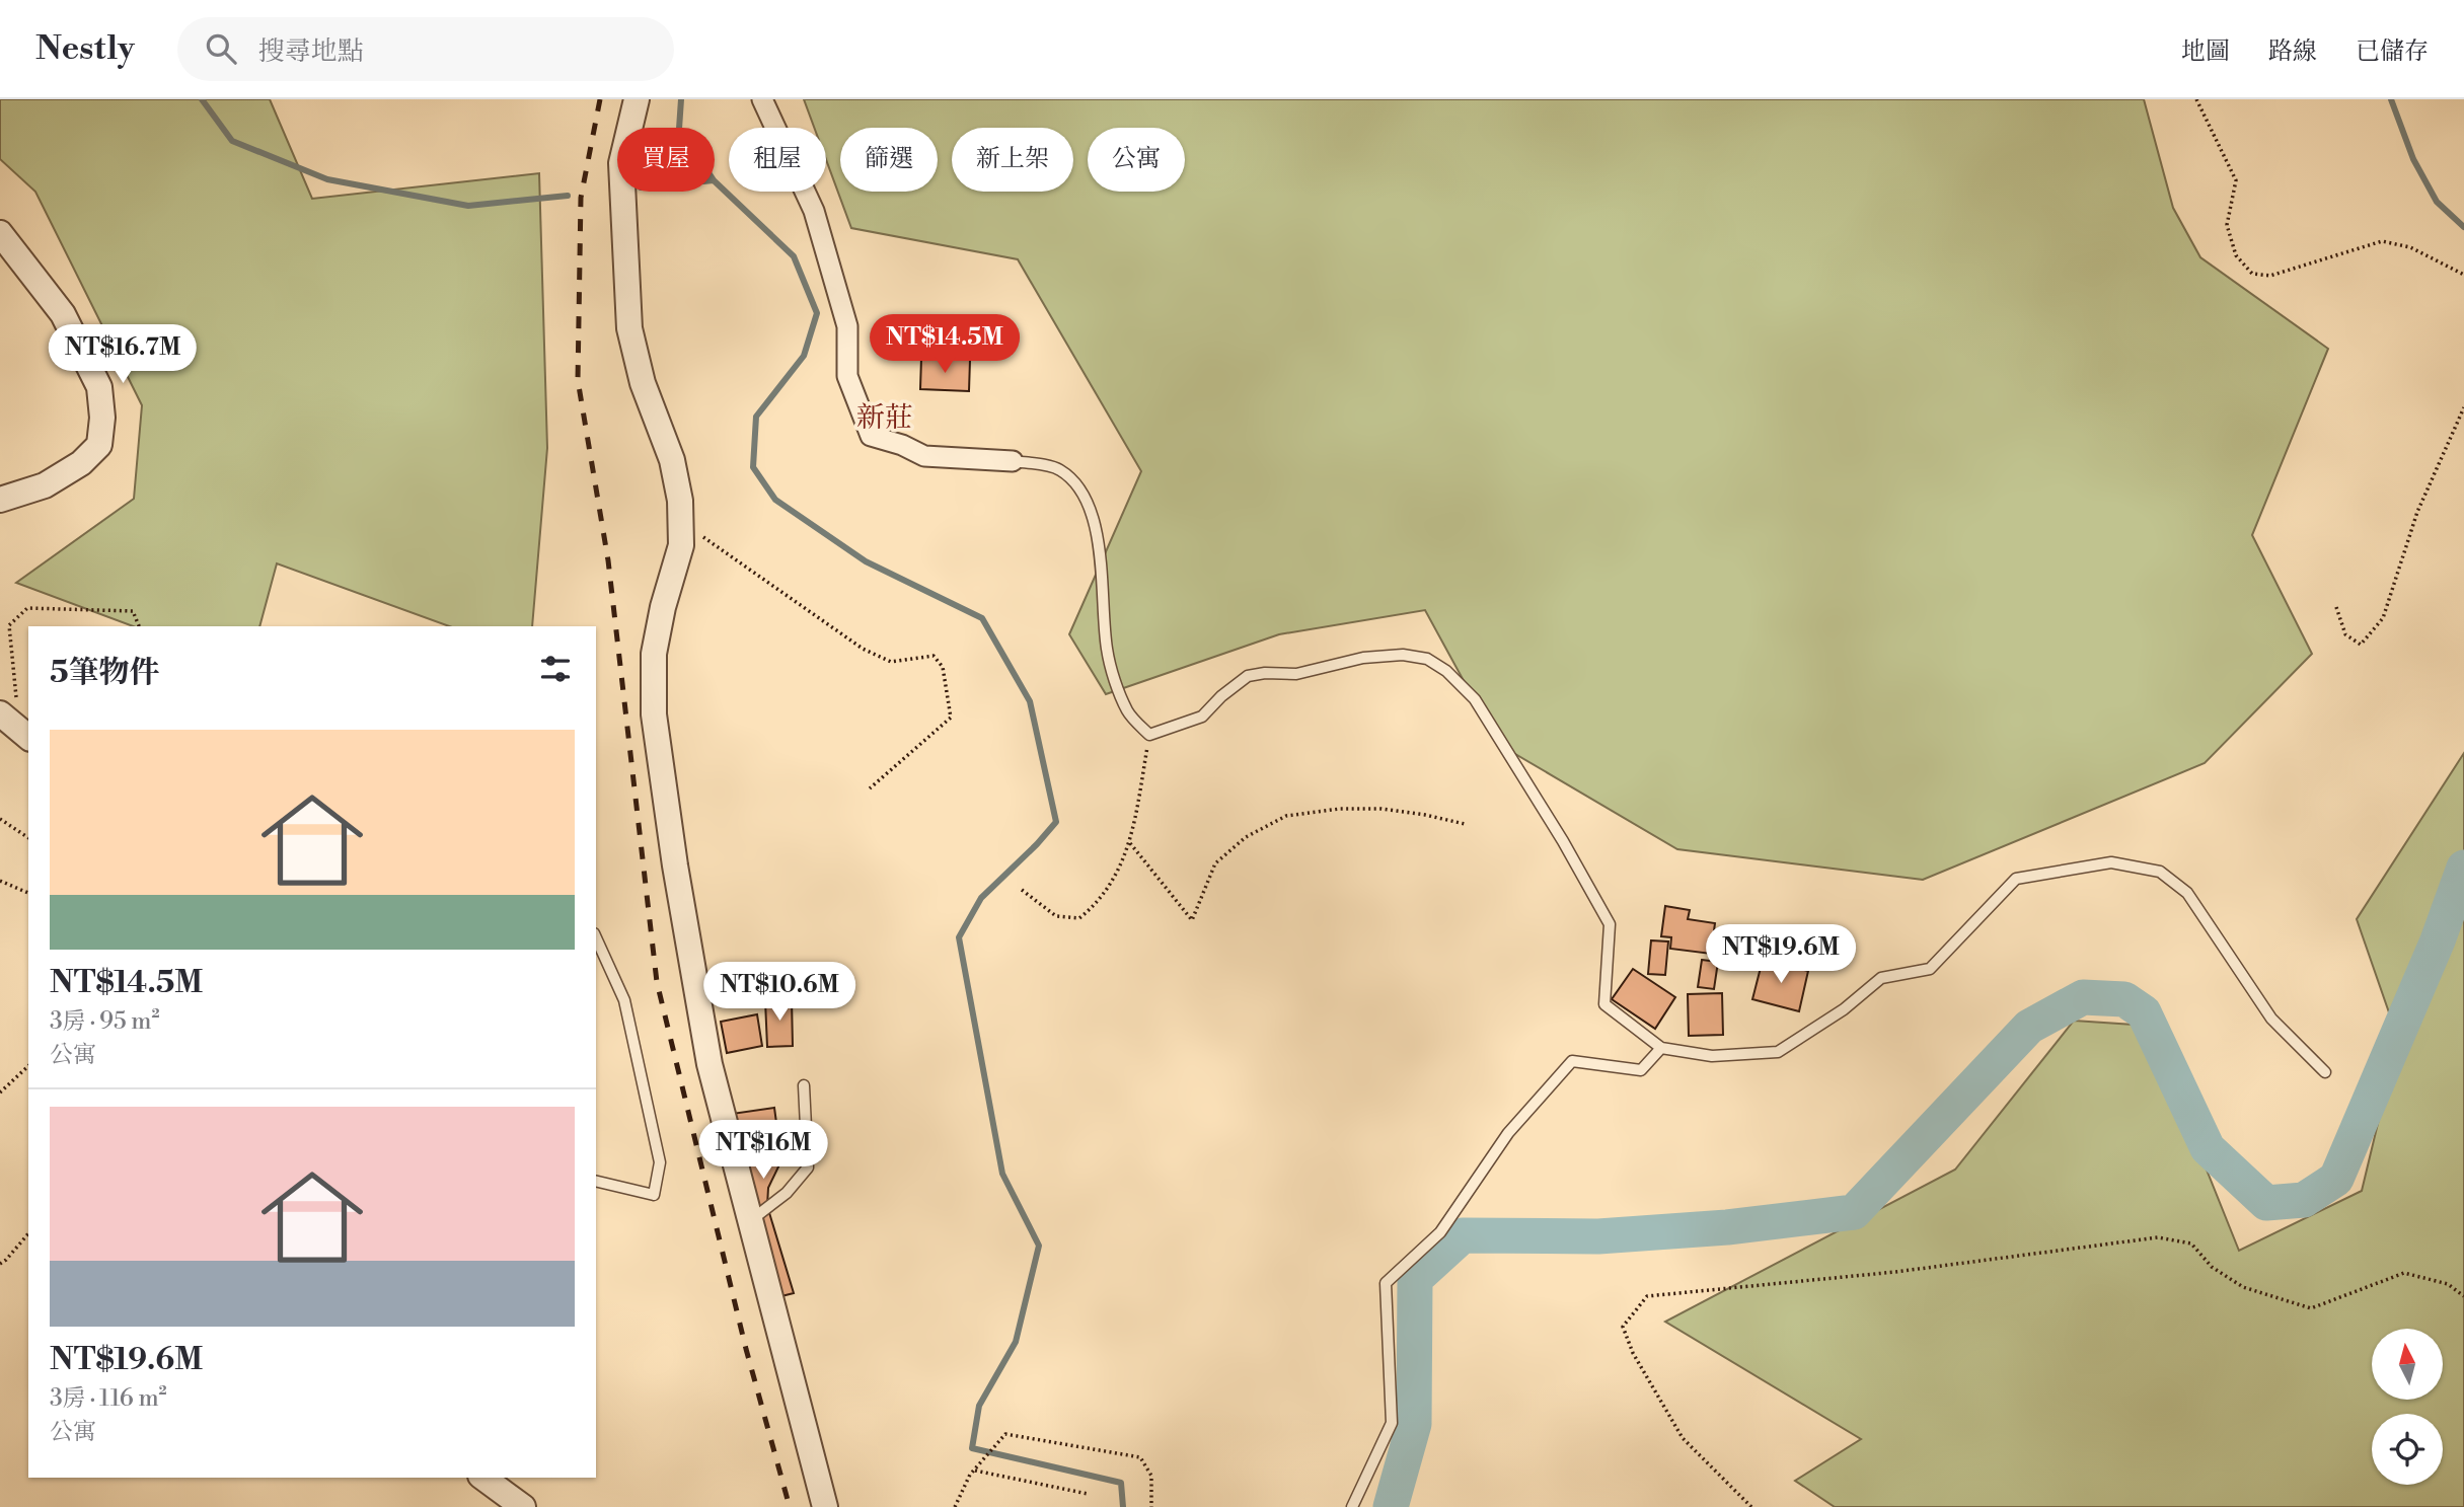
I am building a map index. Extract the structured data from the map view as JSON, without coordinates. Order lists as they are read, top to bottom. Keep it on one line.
{"districts":["新莊"],"north":"top","page":{"header":"Nestly","search":"搜尋地點","nav":["地圖","路線","已儲存"],"chip":["買屋","租屋","篩選","新上架","公寓"],"price":["NT$14.5M","NT$16.7M","NT$19.6M","NT$10.6M","NT$16M"],"heading":"5筆物件","list":[{"name":"NT$14.5M","note":"3房 · 95 m² · 公寓"},{"name":"NT$19.6M","note":"3房 · 116 m² · 公寓"}]}}
